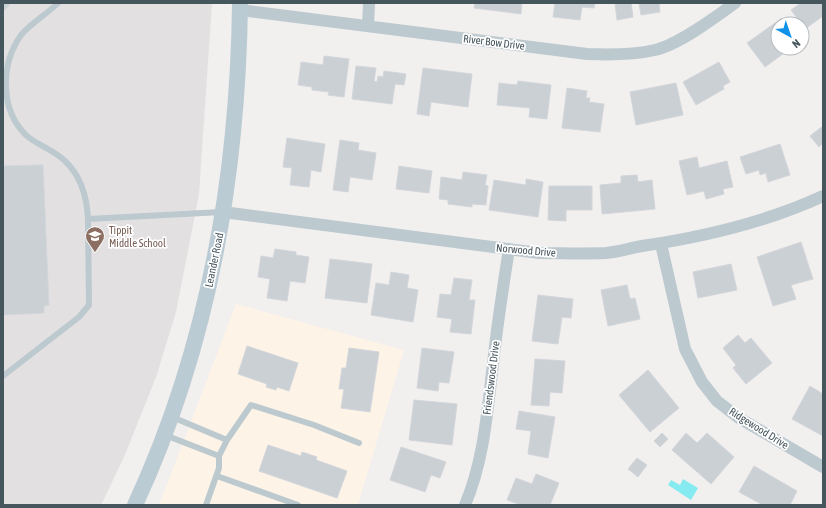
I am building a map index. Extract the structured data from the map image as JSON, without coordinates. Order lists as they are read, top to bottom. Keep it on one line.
{"streets":{"main road":["Leander Road"],"street":["River Bow Drive","Norwood Drive","Friendswood Drive","Ridgewood Drive"]},"crossings":[["River Bow Drive","Leander Road"],["Norwood Drive","Leander Road"],["Norwood Drive","Friendswood Drive"],["Norwood Drive","Ridgewood Drive"]],"places":{"school or university":["Tippit Middle School"]},"north":"bottom right"}
